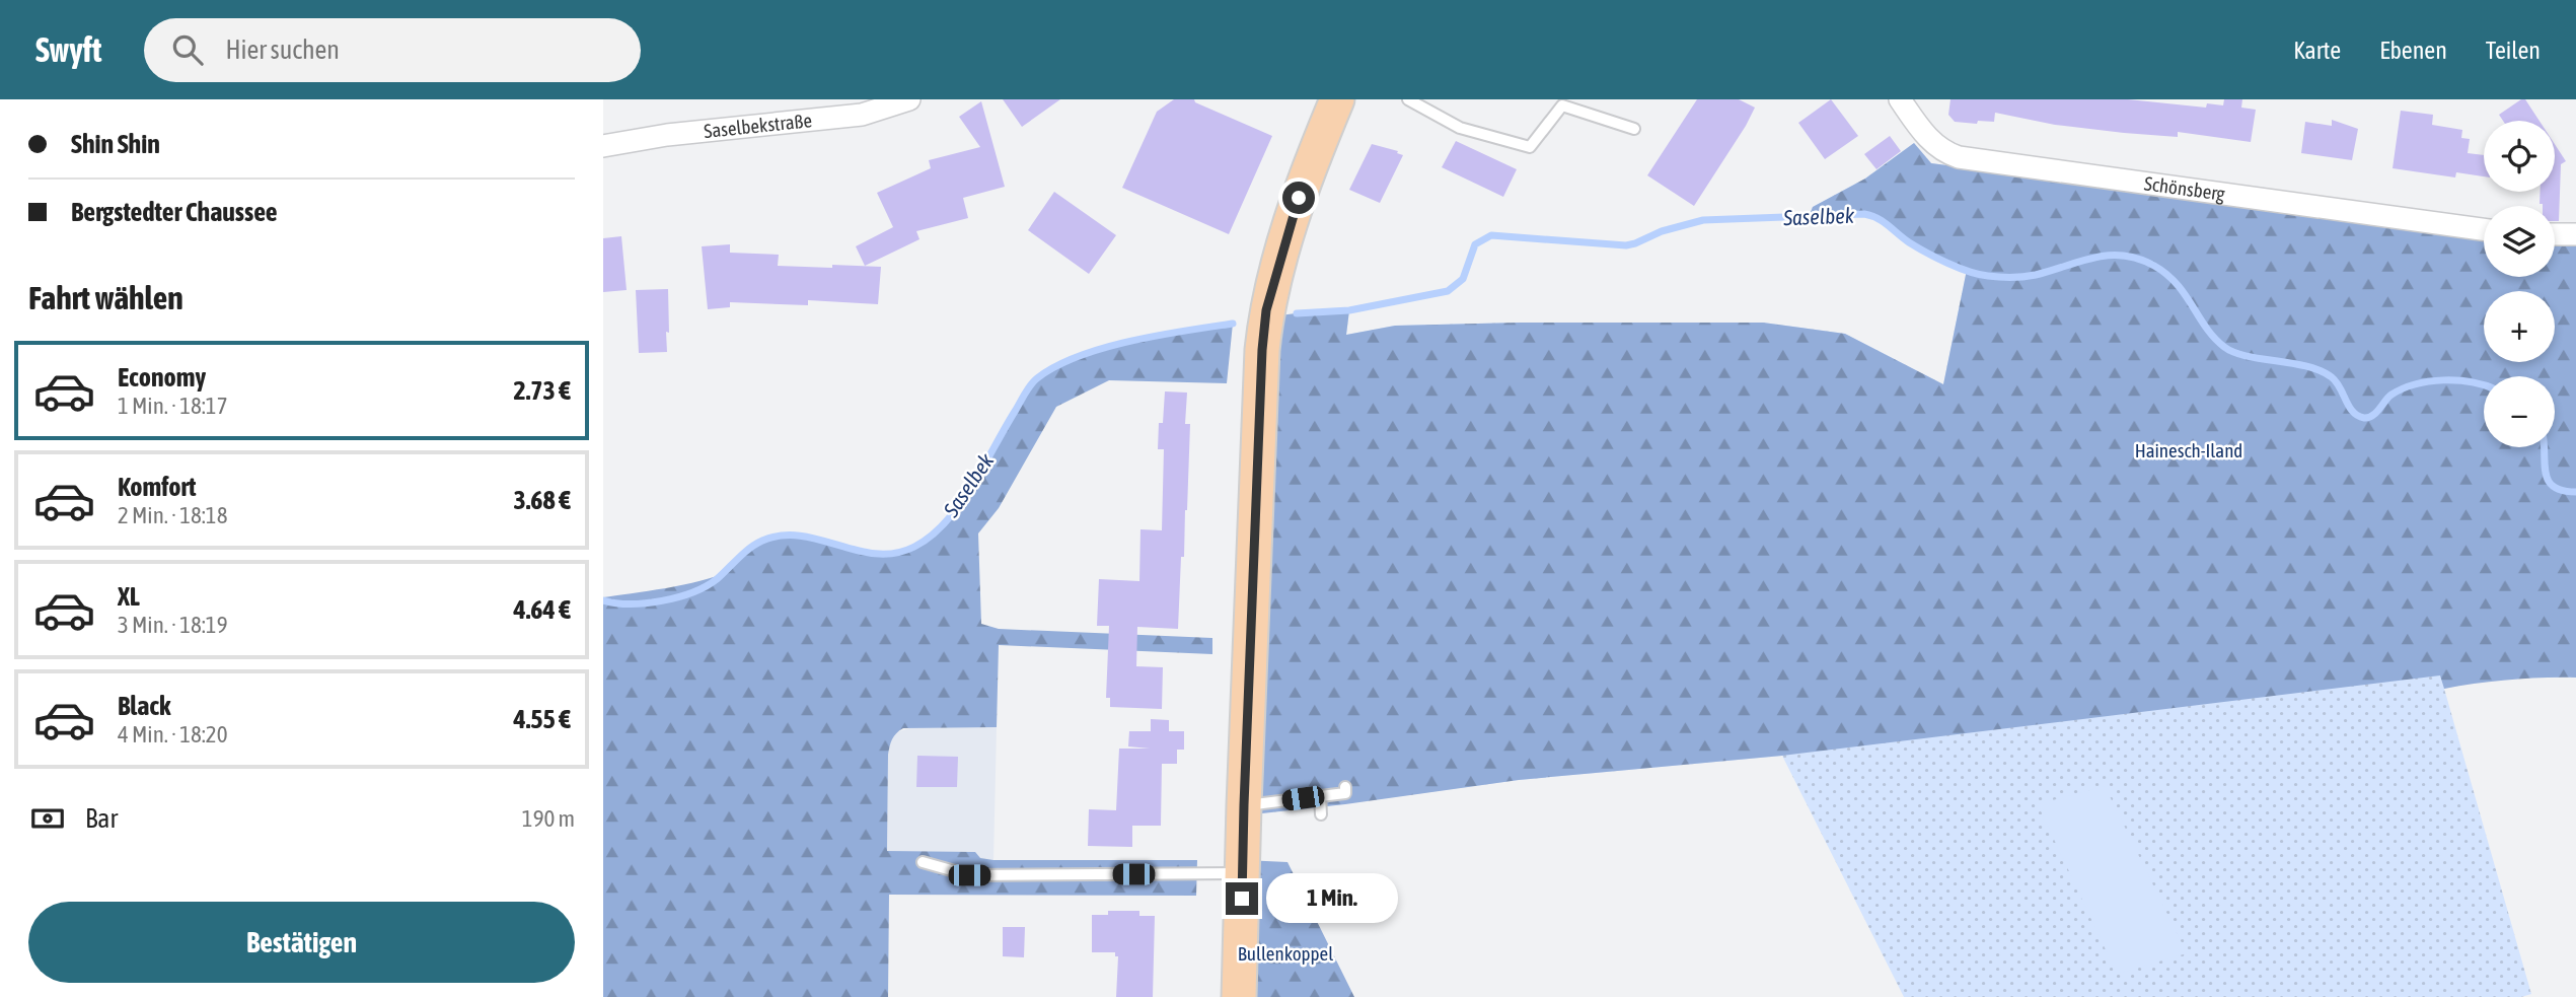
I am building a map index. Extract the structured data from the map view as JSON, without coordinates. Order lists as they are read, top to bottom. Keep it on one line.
{"streets":{"street":["Saselbekstraße","Schönsberg"]},"water":["Saselbek"],"parks":["Hainesch-Iland","Bullenkoppel"],"page":{"header":"Swyft","search":"Hier suchen","nav":["Karte","Ebenen","Teilen"],"banner":["Shin Shin","Bergstedter Chaussee"],"map_buttons":["+","−"],"heading":"Fahrt wählen","list":[{"name":"Economy","note":"1 Min. · 18:17","value":"2.73 €"},{"name":"Komfort","note":"2 Min. · 18:18","value":"3.68 €"},{"name":"XL","note":"3 Min. · 18:19","value":"4.64 €"},{"name":"Black","note":"4 Min. · 18:20","value":"4.55 €"}],"pay":["Bar","190 m"],"bubble":"1 Min.","buttons":"Bestätigen"}}
